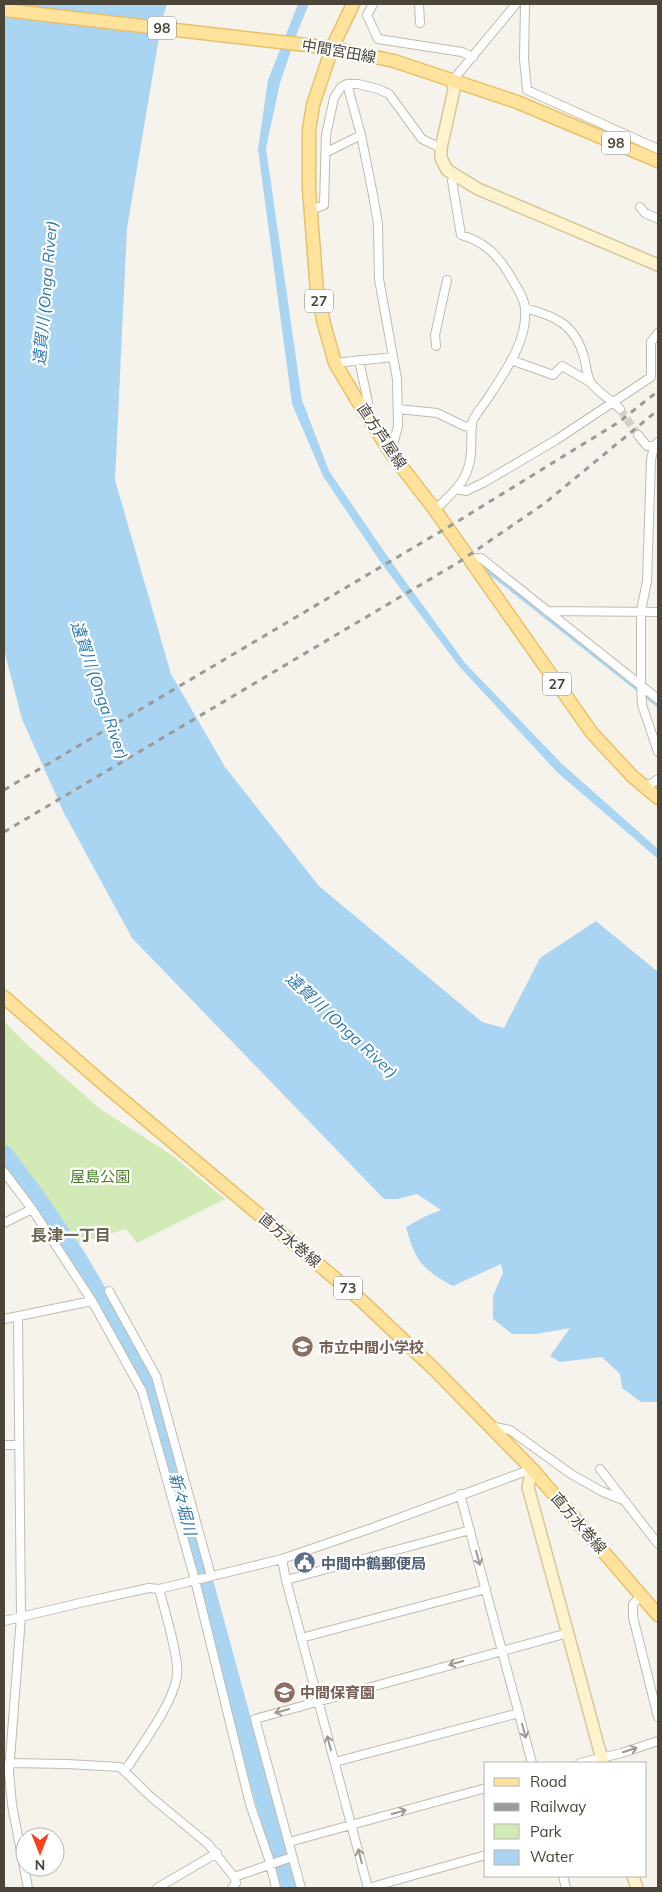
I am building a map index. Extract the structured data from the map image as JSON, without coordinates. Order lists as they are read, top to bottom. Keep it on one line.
{"streets":{"main road":["98","中間宮田線","27","直方芦屋線","直方水巻線","73"]},"crossings":[["中間宮田線","直方芦屋線"]],"districts":["長津一丁目"],"water":["遠賀川 (Onga River)","新々堀川"],"parks":["屋島公園"],"places":{"school or university":["市立中間小学校","中間保育園"],"public building":["中間中鶴郵便局"]},"legend":["Road","Railway","Park","Water"],"north":"bottom"}
